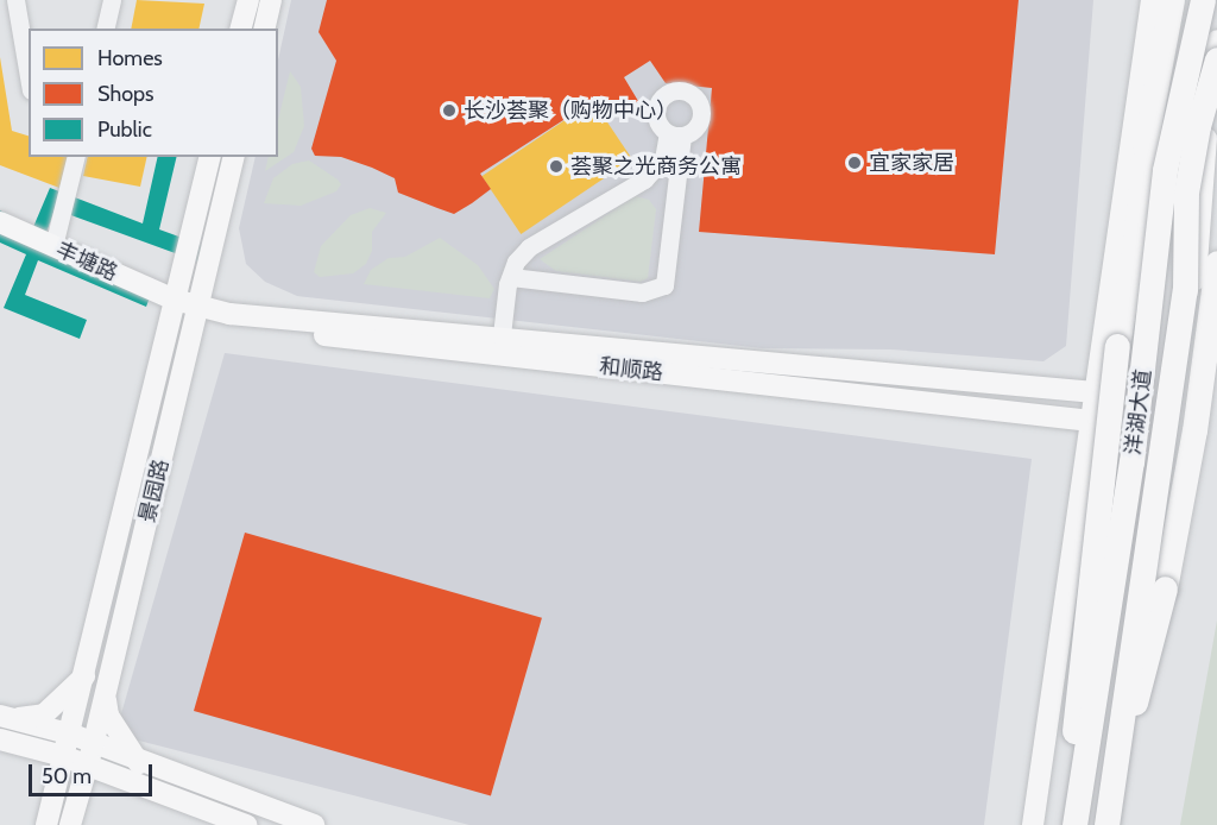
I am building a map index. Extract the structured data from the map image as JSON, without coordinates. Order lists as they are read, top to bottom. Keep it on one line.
{"streets":{"highway":["洋湖大道"],"main road":["丰塘路","和顺路","景园路"]},"crossings":[["丰塘路","和顺路"],["丰塘路","景园路"],["和顺路","洋湖大道"],["和顺路","景园路"]],"places":["长沙荟聚（购物中心）","宜家家居","荟聚之光商务公寓"],"legend":["Homes","Shops","Public"],"scale_bar":"50 m"}
